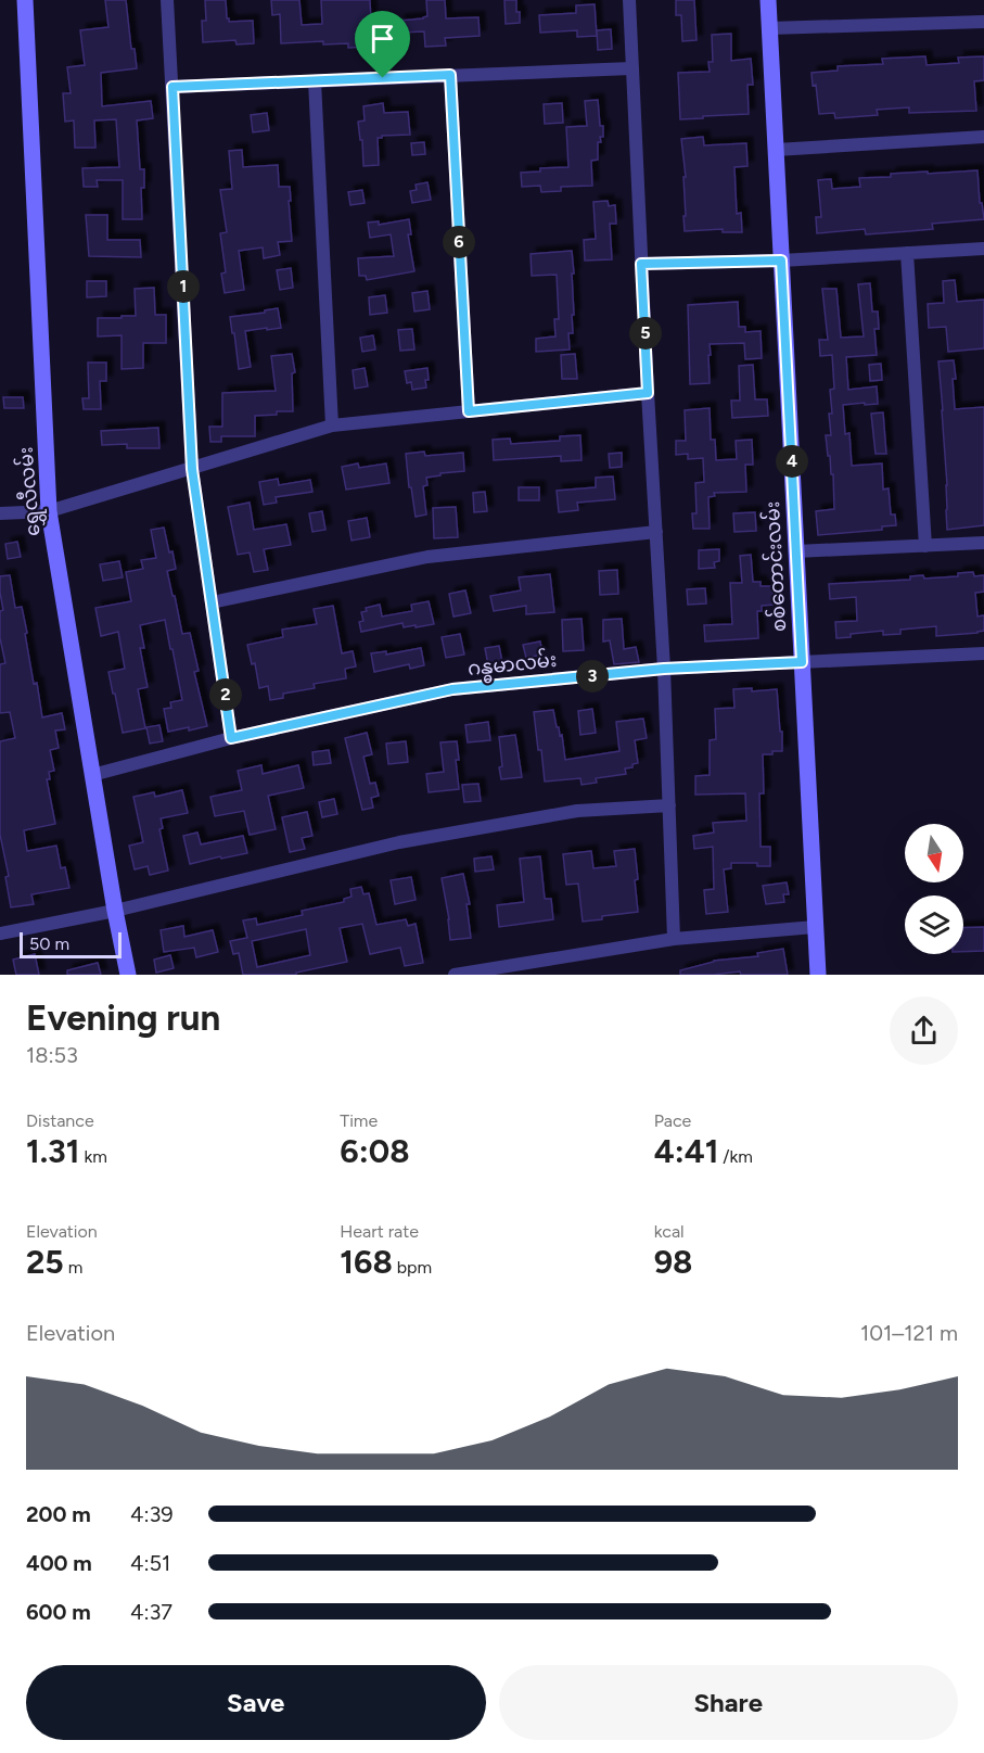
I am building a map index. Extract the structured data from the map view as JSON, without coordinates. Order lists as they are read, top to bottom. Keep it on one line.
{"streets":{"street":["ရွှေလီလမ်း","စစ်တောင်းလမ်း","ဂန္ဓမာလမ်း"]},"crossings":[["ရွှေလီလမ်း","ဂန္ဓမာလမ်း"],["စစ်တောင်းလမ်း","ဂန္ဓမာလမ်း"]],"scale_bar":"50 m","north":"bottom","page":{"pins":["6","1","5","4","3","2"],"scale":"50 m","heading":["Evening run","18:53"],"stats":[["Distance","1.31 km"],["Time","6:08"],["Pace","4:41 /km"],["Elevation","25 m"],["Heart rate","168 bpm"],["kcal","98"]],"chart":["Elevation","101–121 m"],"list":[{"name":"200 m","note":"4:39"},{"name":"400 m","note":"4:51"},{"name":"600 m","note":"4:37"}],"buttons":["Save","Share"]}}
